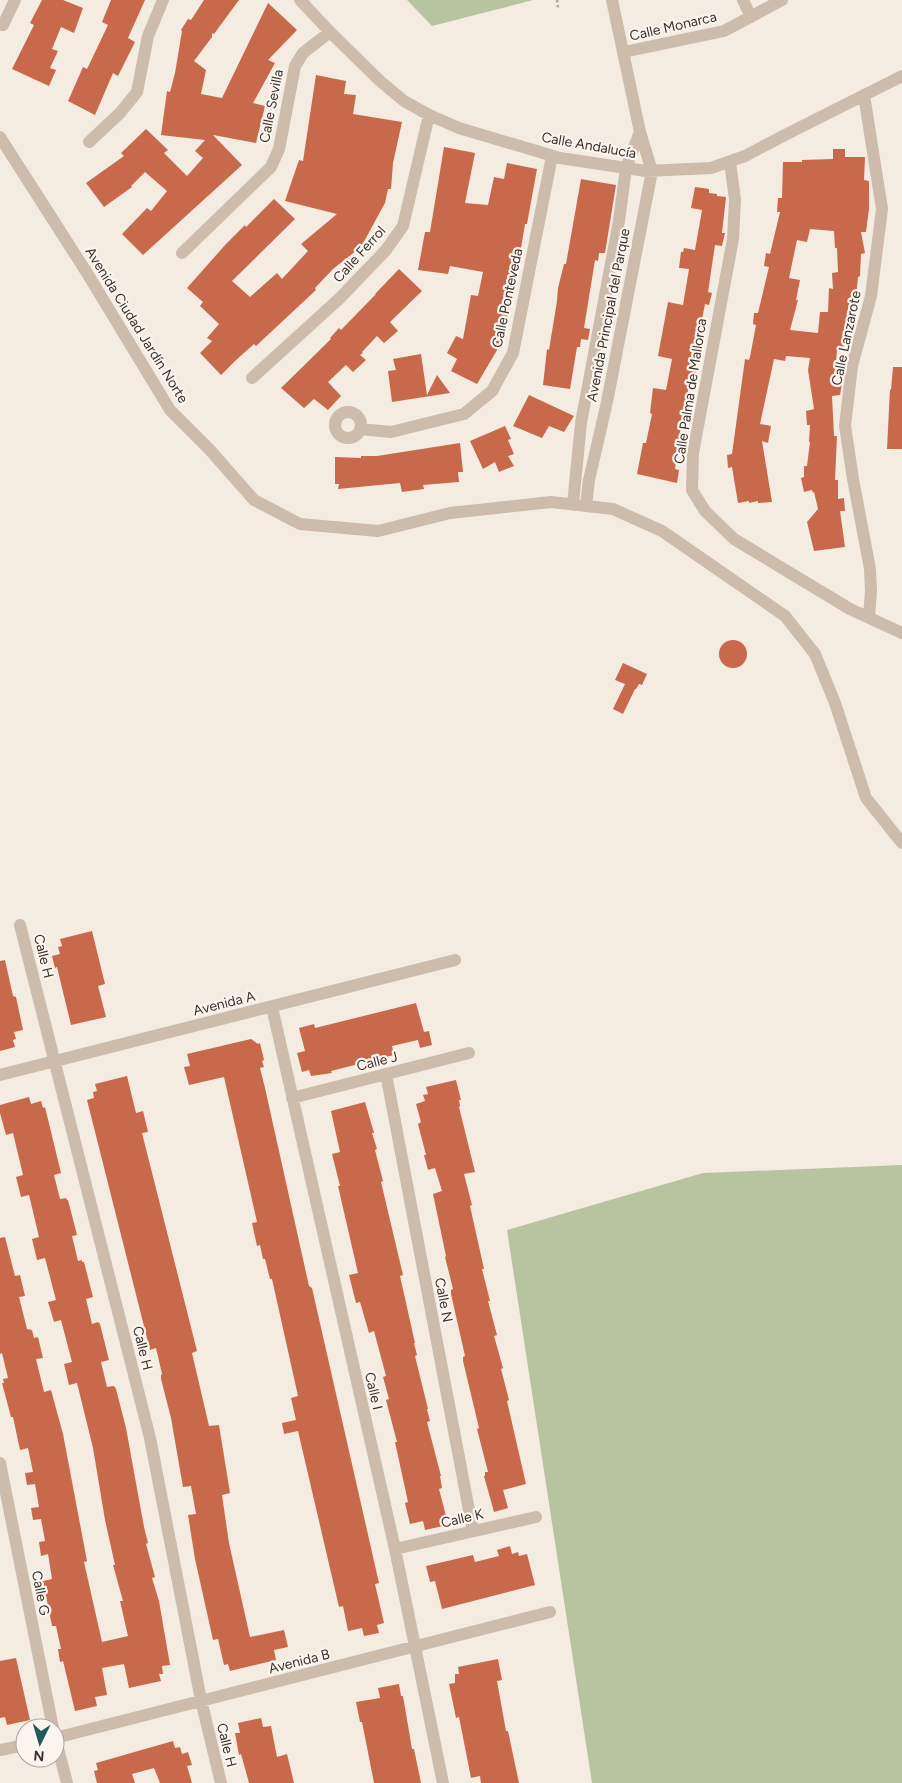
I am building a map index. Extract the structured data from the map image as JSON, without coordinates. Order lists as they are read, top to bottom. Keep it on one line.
{"streets":{"street":["Calle Monarca","Calle Sevilla","Calle Andalucía","Calle Ferrol","Calle Ponteveda","Avenida Principal del Parque","Avenida Ciudad Jardín Norte","Calle Lanzarote","Calle Palma de Mallorca","Calle H","Avenida A","Calle J","Calle N","Calle I","Calle K","Calle G","Avenida B"]},"crossings":[["Calle Monarca","Avenida Principal del Parque"],["Calle Sevilla","Calle Andalucía"],["Calle Andalucía","Calle Ferrol"],["Calle Andalucía","Calle Ponteveda"],["Calle Andalucía","Avenida Principal del Parque"],["Calle Andalucía","Calle Lanzarote"],["Calle Andalucía","Calle Palma de Mallorca"],["Avenida Principal del Parque","Avenida Ciudad Jardín Norte"],["Calle Lanzarote","Calle Palma de Mallorca"],["Calle H","Avenida A"],["Calle H","Avenida B"],["Avenida A","Calle I"],["Calle J","Calle N"],["Calle J","Calle I"],["Calle N","Calle K"],["Calle I","Calle K"],["Calle I","Avenida B"]],"north":"bottom"}
